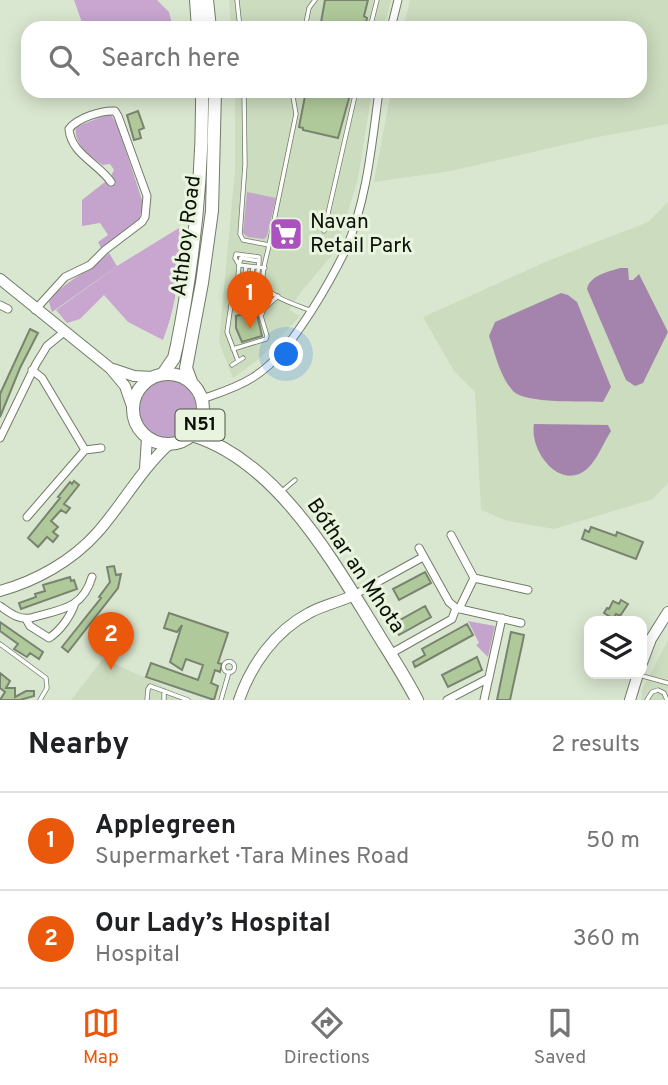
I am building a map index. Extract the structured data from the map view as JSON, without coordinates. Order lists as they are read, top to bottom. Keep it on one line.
{"streets":{"main road":["Athboy Road","N51","Bóthar an Mhota"]},"crossings":[["Athboy Road","N51"],["Athboy Road","Bóthar an Mhota"],["N51","Bóthar an Mhota"]],"places":{"supermarket":["Navan Retail Park"]},"page":{"search":"Search here","pins":["1","2"],"heading":["Nearby","2 results"],"list":[{"mark":"1","name":"Applegreen","note":"Supermarket · Tara Mines Road","value":"50 m"},{"mark":"2","name":"Our Lady’s Hospital","note":"Hospital","value":"360 m"}],"nav":["Map","Directions","Saved"]}}
